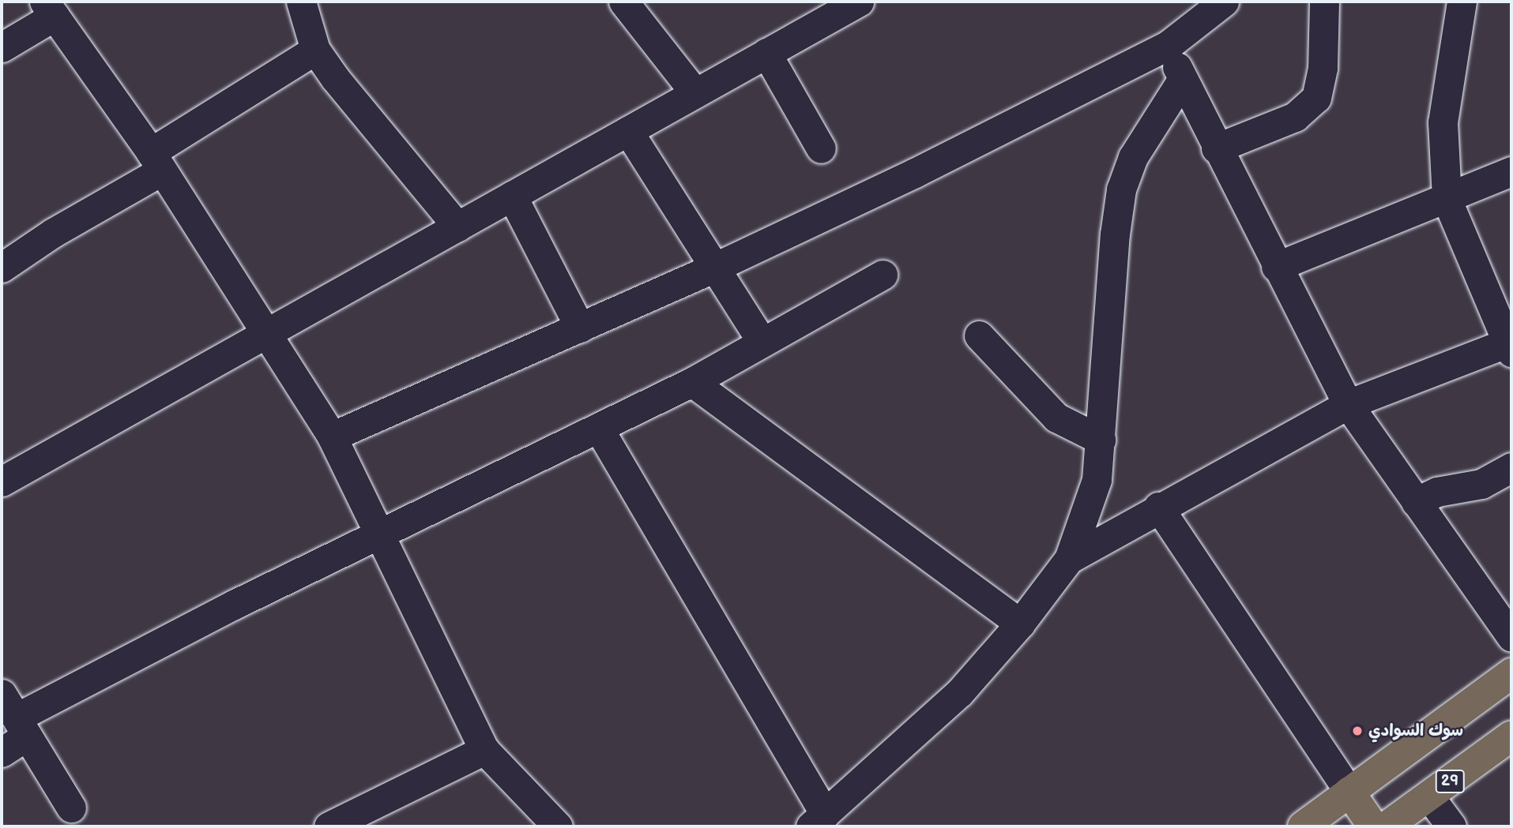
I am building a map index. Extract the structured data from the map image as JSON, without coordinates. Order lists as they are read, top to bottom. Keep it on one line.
{"streets":{"main road":["29"]},"places":["سوك السوادي"]}
